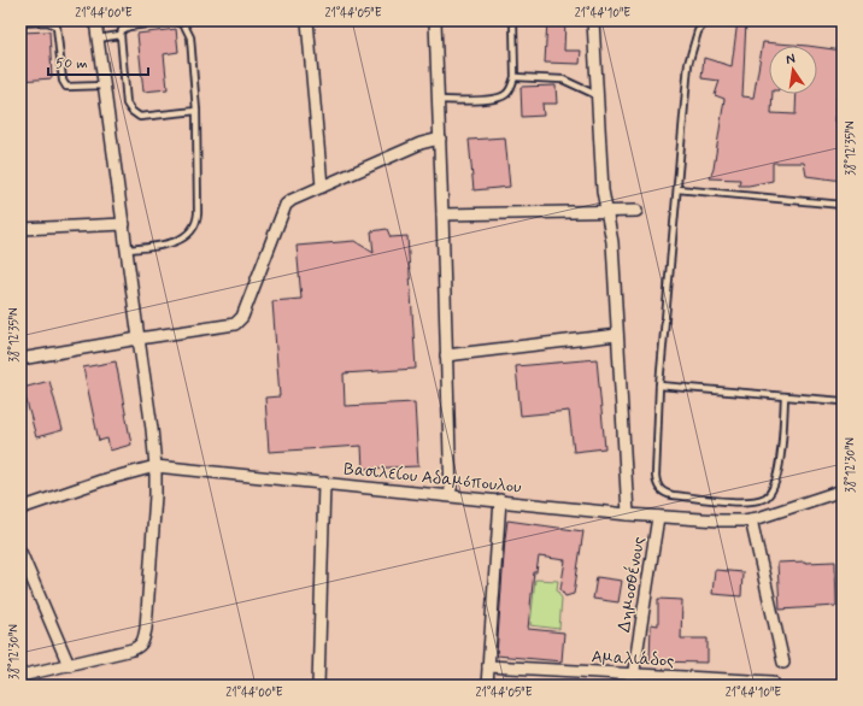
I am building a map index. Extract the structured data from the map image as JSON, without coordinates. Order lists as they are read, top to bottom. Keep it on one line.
{"streets":{"street":["Βασιλείου Αδαμόπουλου","Δημοσθένους","Αμαλιάδος"]},"crossings":[["Βασιλείου Αδαμόπουλου","Δημοσθένους"],["Δημοσθένους","Αμαλιάδος"]],"scale_bar":"50 m","north":"top","coordinates":["21°44'00\"E","21°44'05\"E","21°44'10\"E","38°12'35\"N","38°12'30\"N"]}
